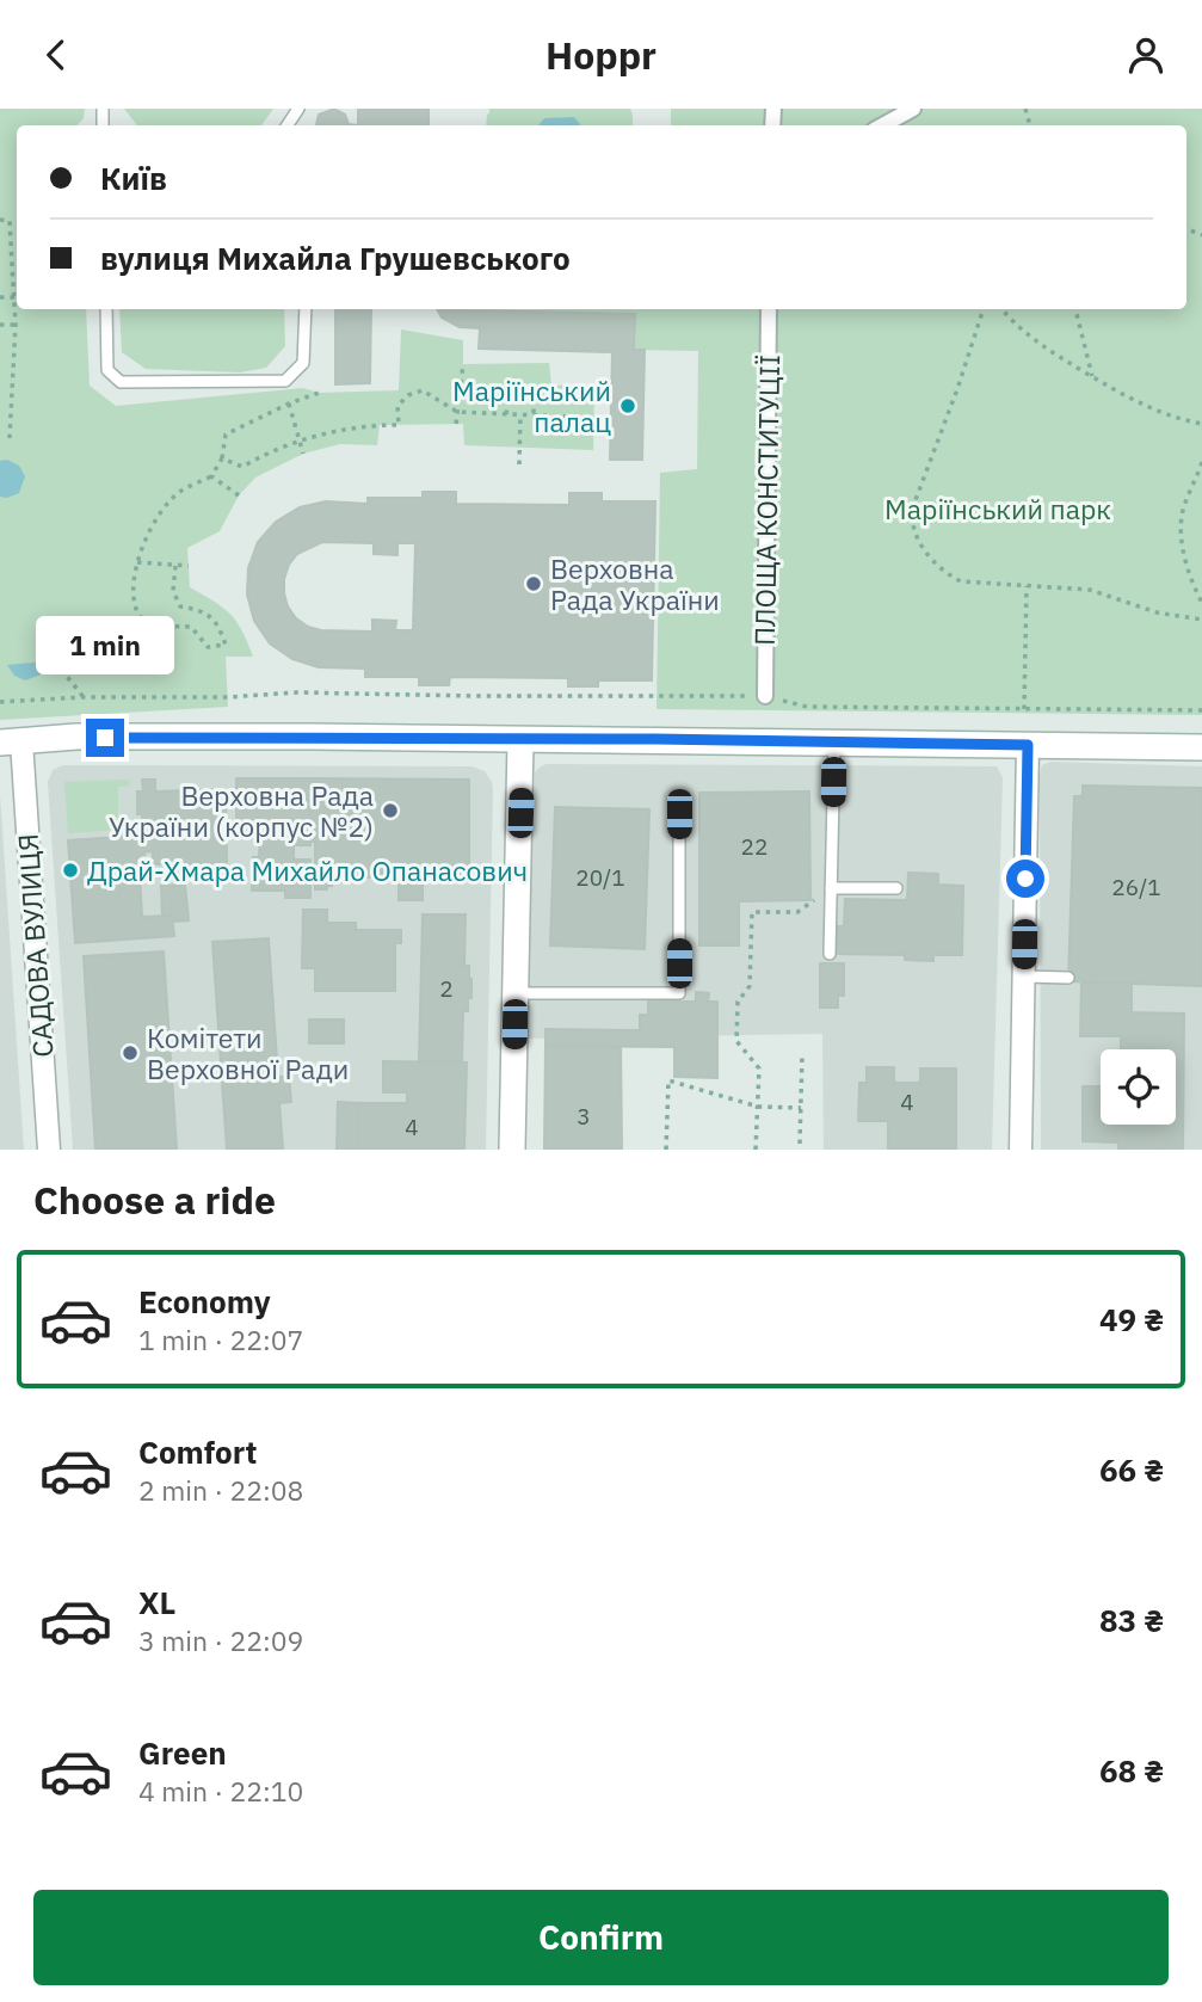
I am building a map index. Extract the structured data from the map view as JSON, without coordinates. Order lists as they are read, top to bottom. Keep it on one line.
{"streets":{"street":["ПЛОЩА КОНСТИТУЦІЇ","САДОВА ВУЛИЦЯ"]},"parks":["Маріїнський парк"],"places":["Маріїнський палац","Верховна Рада України","Верховна Рада України (корпус №2)","Драй-Хмара Михайло Опанасович","Комітети Верховної Ради"],"house_numbers":["22","20/1","26/1","2","4","3","4"],"page":{"header":"Hoppr","banner":["Київ","вулиця Михайла Грушевського"],"bubble":"1 min","heading":"Choose a ride","list":[{"name":"Economy","note":"1 min · 22:07","value":"49 ₴"},{"name":"Comfort","note":"2 min · 22:08","value":"66 ₴"},{"name":"XL","note":"3 min · 22:09","value":"83 ₴"},{"name":"Green","note":"4 min · 22:10","value":"68 ₴"}],"buttons":"Confirm"}}
